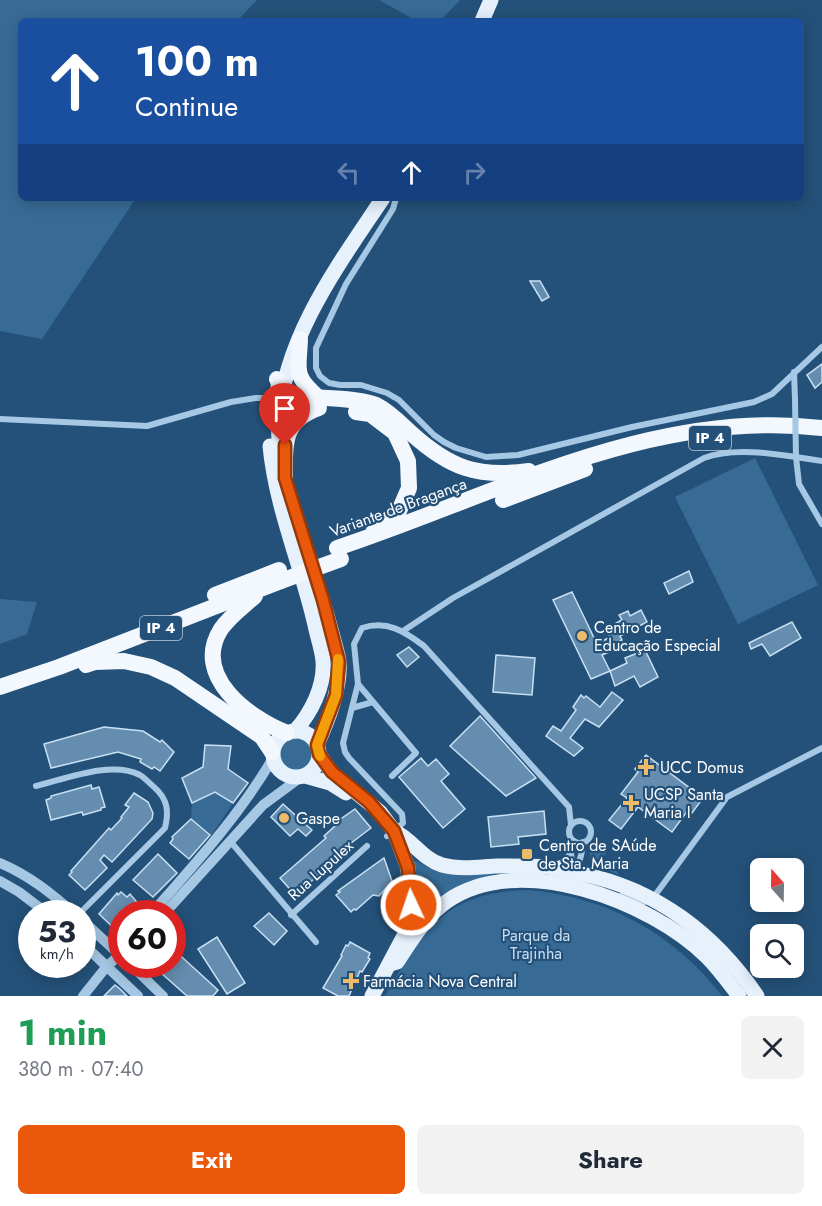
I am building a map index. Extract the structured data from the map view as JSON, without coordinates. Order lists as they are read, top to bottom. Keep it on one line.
{"streets":{"highway":["IP 4","Variante de Bragança"],"street":["Rua Lupulex"]},"crossings":[["IP 4","Variante de Bragança"]],"parks":["Parque da Trajinha"],"places":{"other":["Centro de Educação Especial","Gaspe"],"health":["UCC Domus","UCSP Santa Maria I","Farmácia Nova Central"],"transit":["Centro de SAúde de Sta. Maria"]},"north":"top","page":{"turn":["100 m","Continue"],"speed":"53 km/h","limit":"60","heading":["1 min","380 m · 07:40"],"buttons":["Exit","Share"]}}
